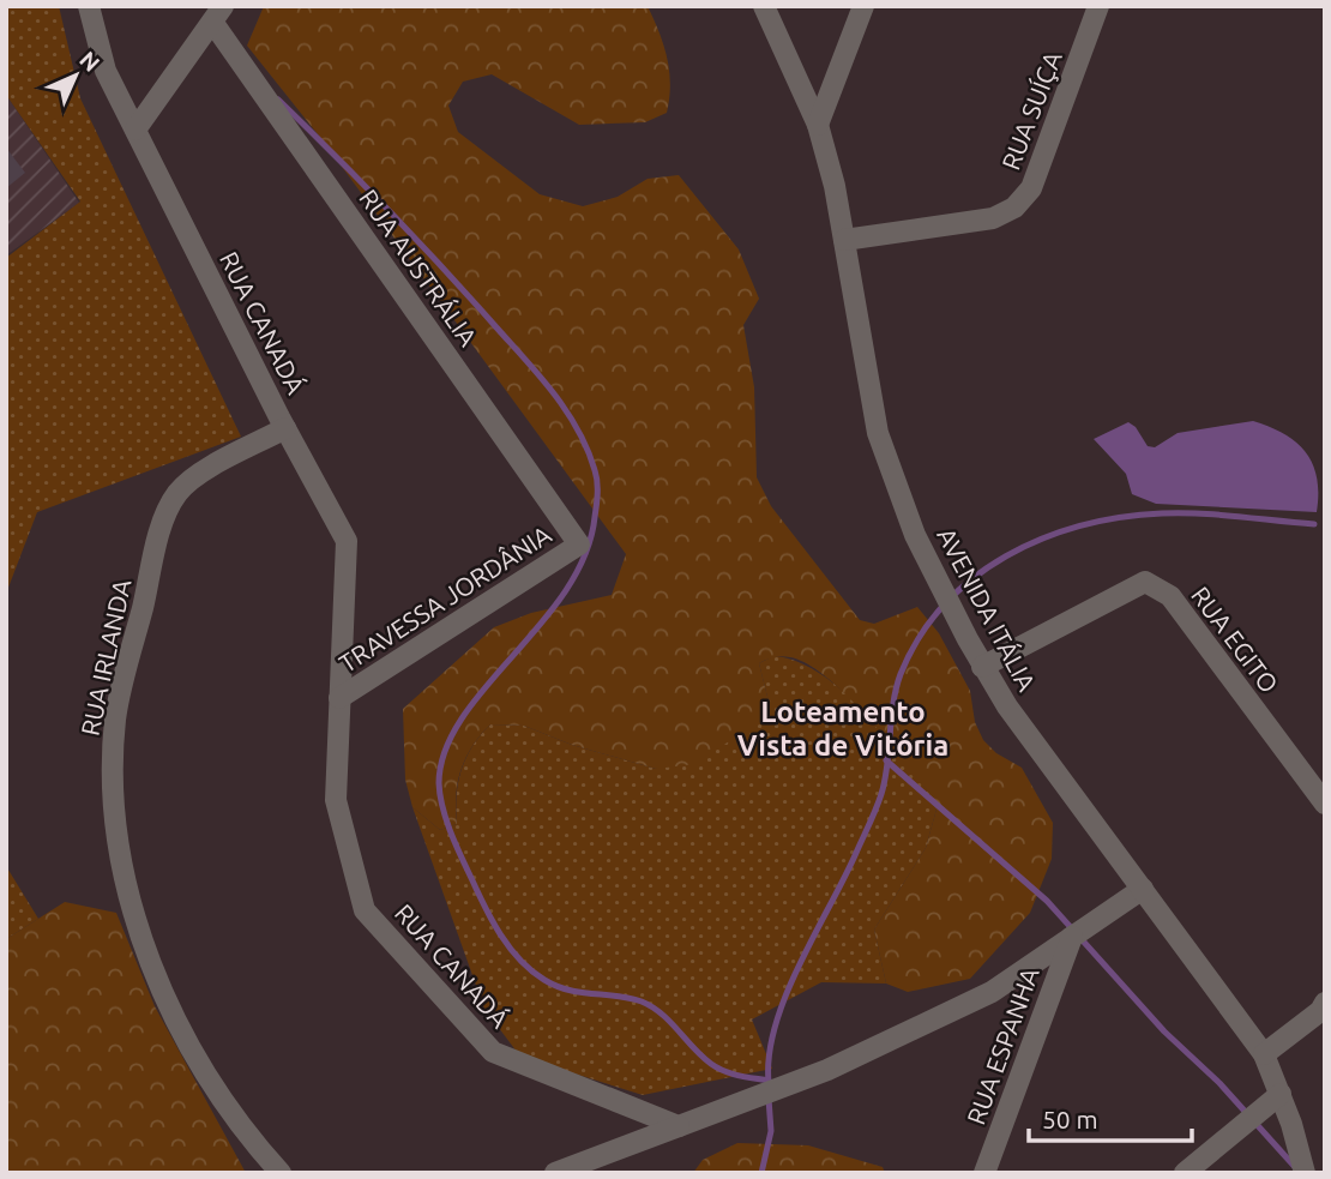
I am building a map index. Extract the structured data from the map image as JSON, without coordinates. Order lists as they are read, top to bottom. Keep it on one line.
{"streets":{"street":["RUA SUÍÇA","RUA AUSTRÁLIA","RUA CANADÁ","TRAVESSA JORDÂNIA","AVENIDA ITÁLIA","RUA EGITO","RUA IRLANDA","RUA ESPANHA"]},"crossings":[["RUA SUÍÇA","AVENIDA ITÁLIA"],["RUA AUSTRÁLIA","TRAVESSA JORDÂNIA"],["RUA CANADÁ","TRAVESSA JORDÂNIA"],["RUA CANADÁ","RUA IRLANDA"],["AVENIDA ITÁLIA","RUA EGITO"]],"districts":["Loteamento Vista de Vitória"],"scale_bar":"50 m","north":"top right"}
